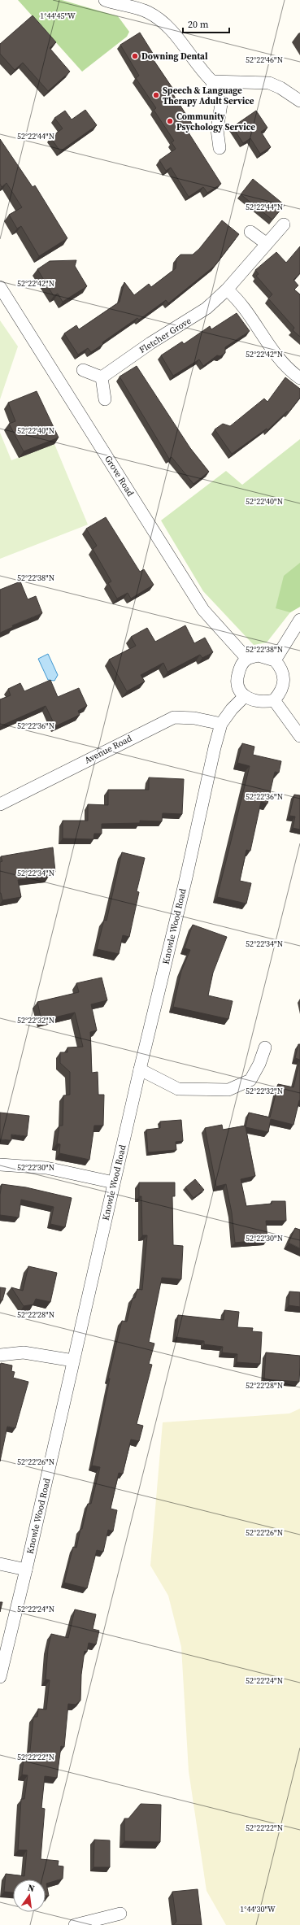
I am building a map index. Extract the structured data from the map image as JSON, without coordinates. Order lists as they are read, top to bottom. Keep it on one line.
{"streets":{"street":["Fletcher Grove","Grove Road","Avenue Road","Knowle Wood Road"]},"crossings":[["Grove Road","Knowle Wood Road"],["Avenue Road","Knowle Wood Road"]],"places":["Downing Dental","Speech & Language Therapy Adult Service","Community Psychology Service"],"scale_bar":"20 m","north":"top","coordinates":["1°44'45\"W","52°22'46\"N","52°22'44\"N","52°22'42\"N","52°22'40\"N","52°22'38\"N","52°22'36\"N","52°22'34\"N","52°22'32\"N","52°22'30\"N","52°22'28\"N","52°22'26\"N","52°22'24\"N","52°22'22\"N","1°44'30\"W"]}
